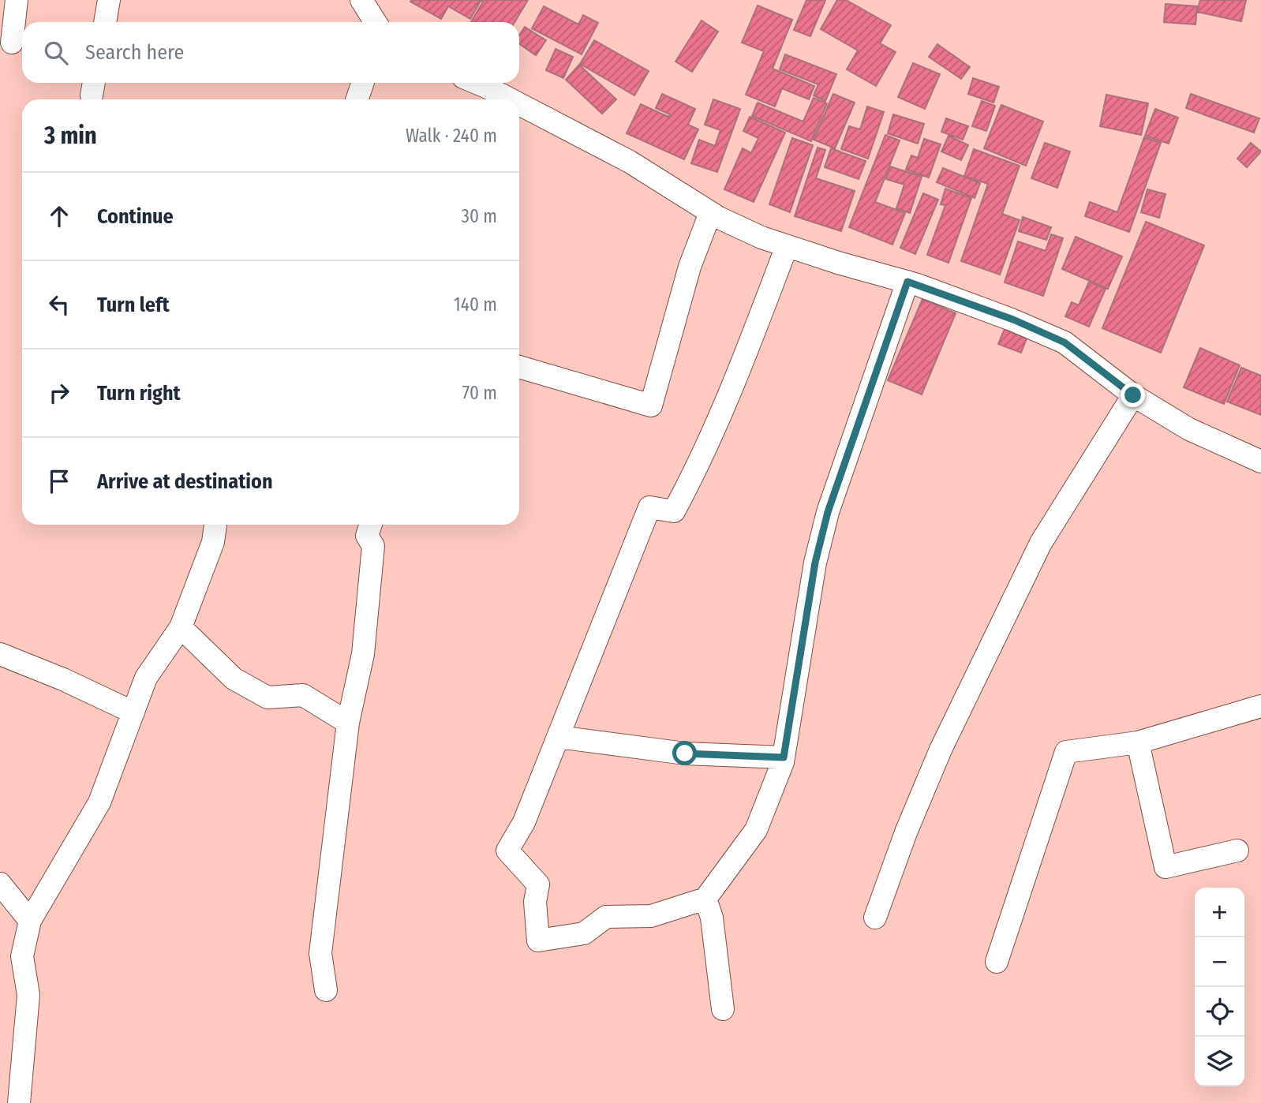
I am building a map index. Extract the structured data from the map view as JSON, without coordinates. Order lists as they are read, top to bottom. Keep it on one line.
{"page":{"search":"Search here","heading":["3 min","Walk · 240 m"],"list":[["Continue","30 m"],["Turn left","140 m"],["Turn right","70 m"],"Arrive at destination"],"map_buttons":["+","−"]}}
